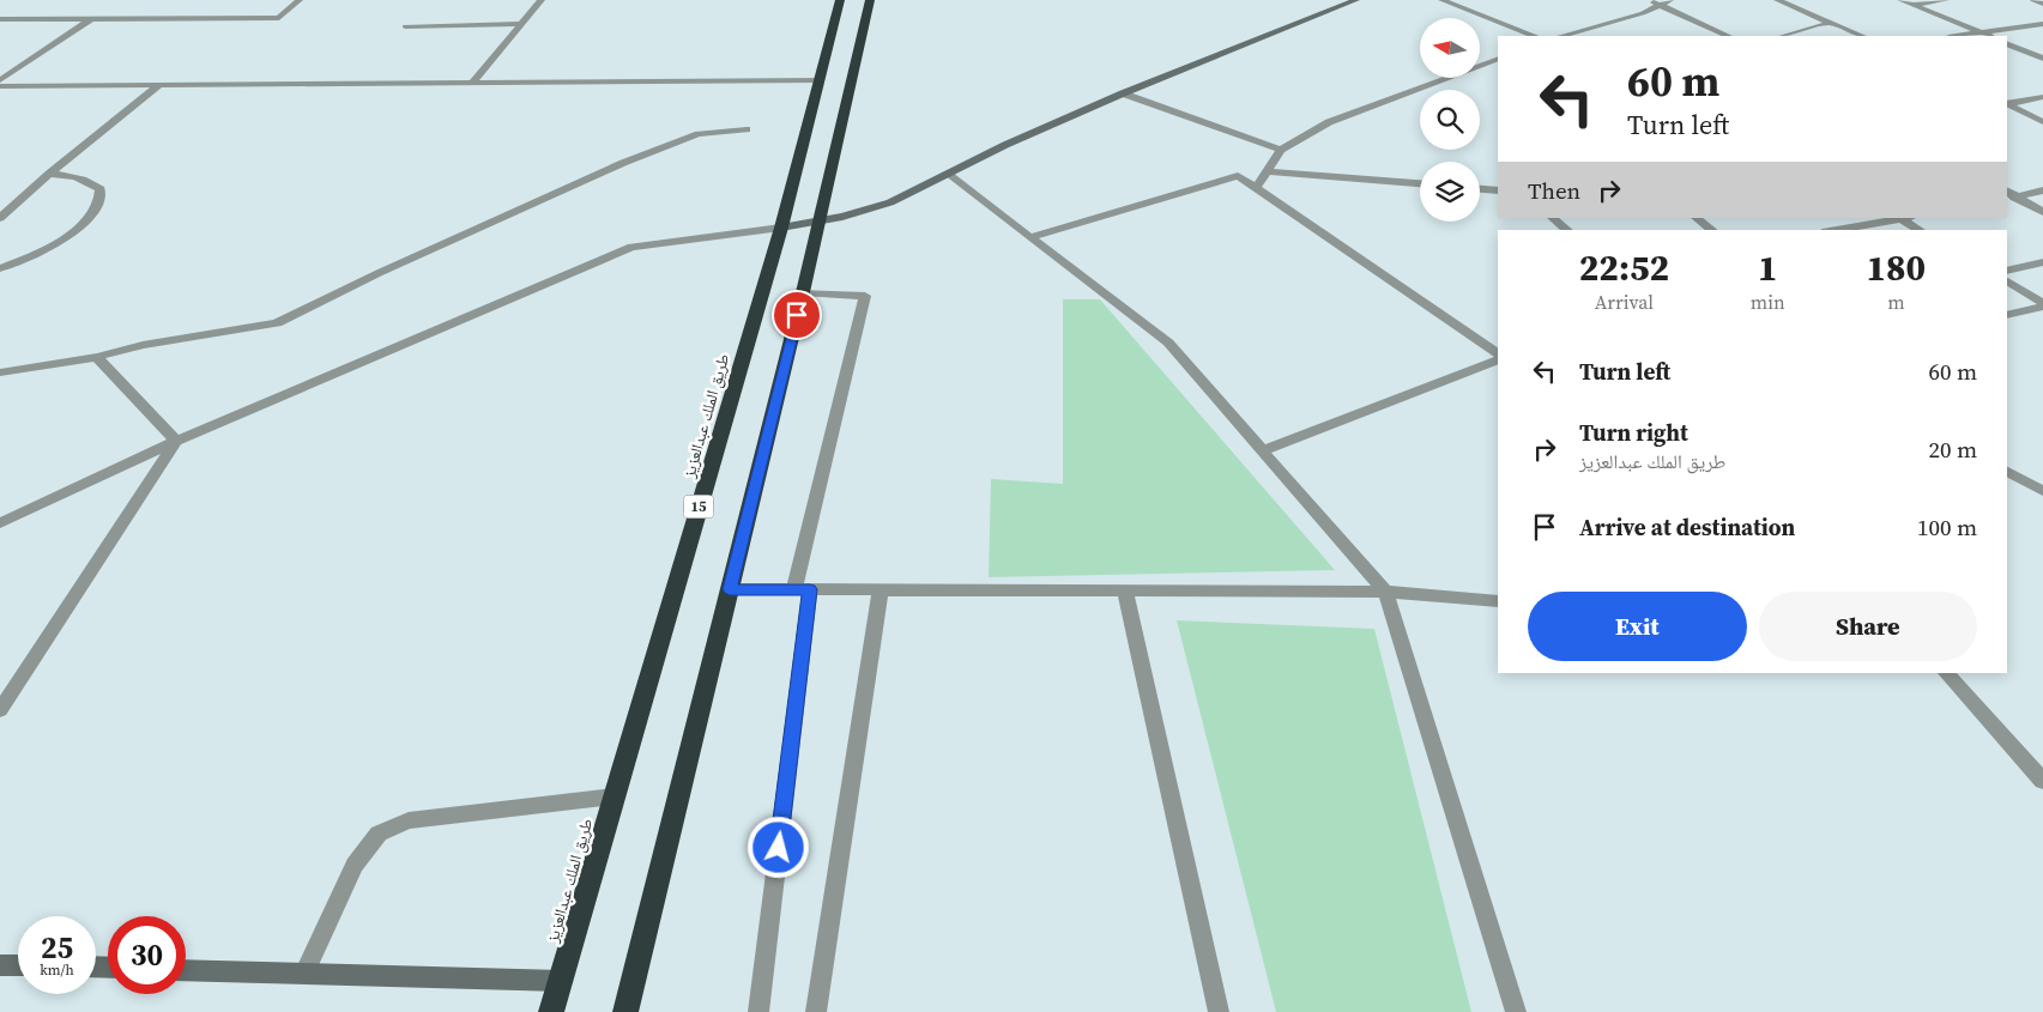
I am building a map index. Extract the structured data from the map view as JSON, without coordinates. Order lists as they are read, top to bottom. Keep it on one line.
{"streets":{"highway":["طريق الملك عبدالعزيز","15"]},"north":"left","page":{"turn":["60 m","Turn left"],"then":"Then","eta":["22:52","Arrival","1","min","180","m"],"list":[{"name":"Turn left","value":"60 m"},{"name":"Turn right","note":"طريق الملك عبدالعزيز","value":"20 m"},{"name":"Arrive at destination","value":"100 m"}],"buttons":["Exit","Share"],"speed":"25 km/h","limit":"30"}}
